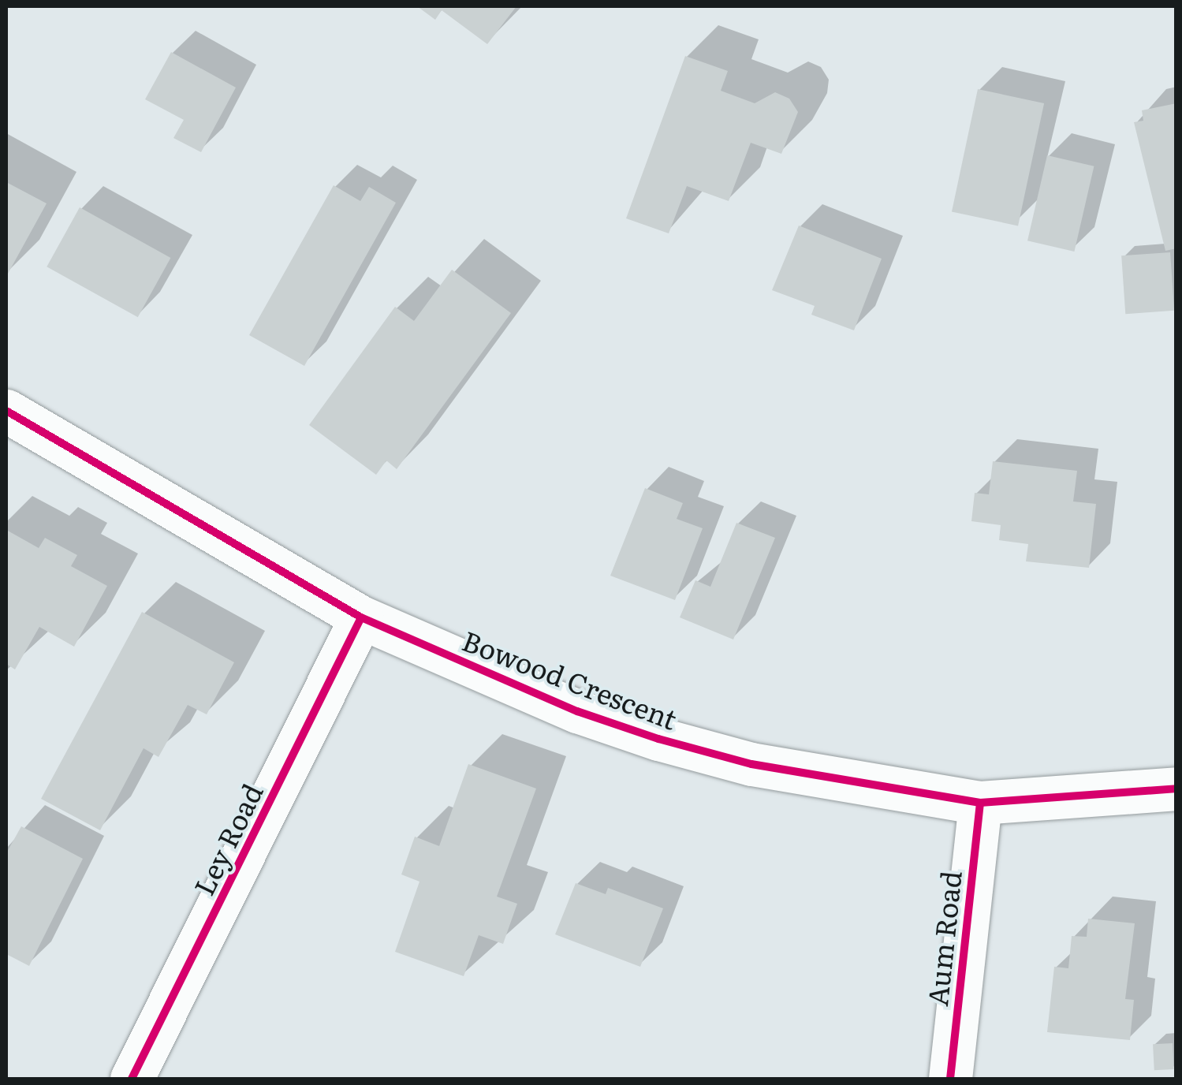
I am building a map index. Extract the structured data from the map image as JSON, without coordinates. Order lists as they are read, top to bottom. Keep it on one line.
{"streets":{"street":["Bowood Crescent","Ley Road","Aum Road"]},"crossings":[["Bowood Crescent","Ley Road"],["Bowood Crescent","Aum Road"]]}
